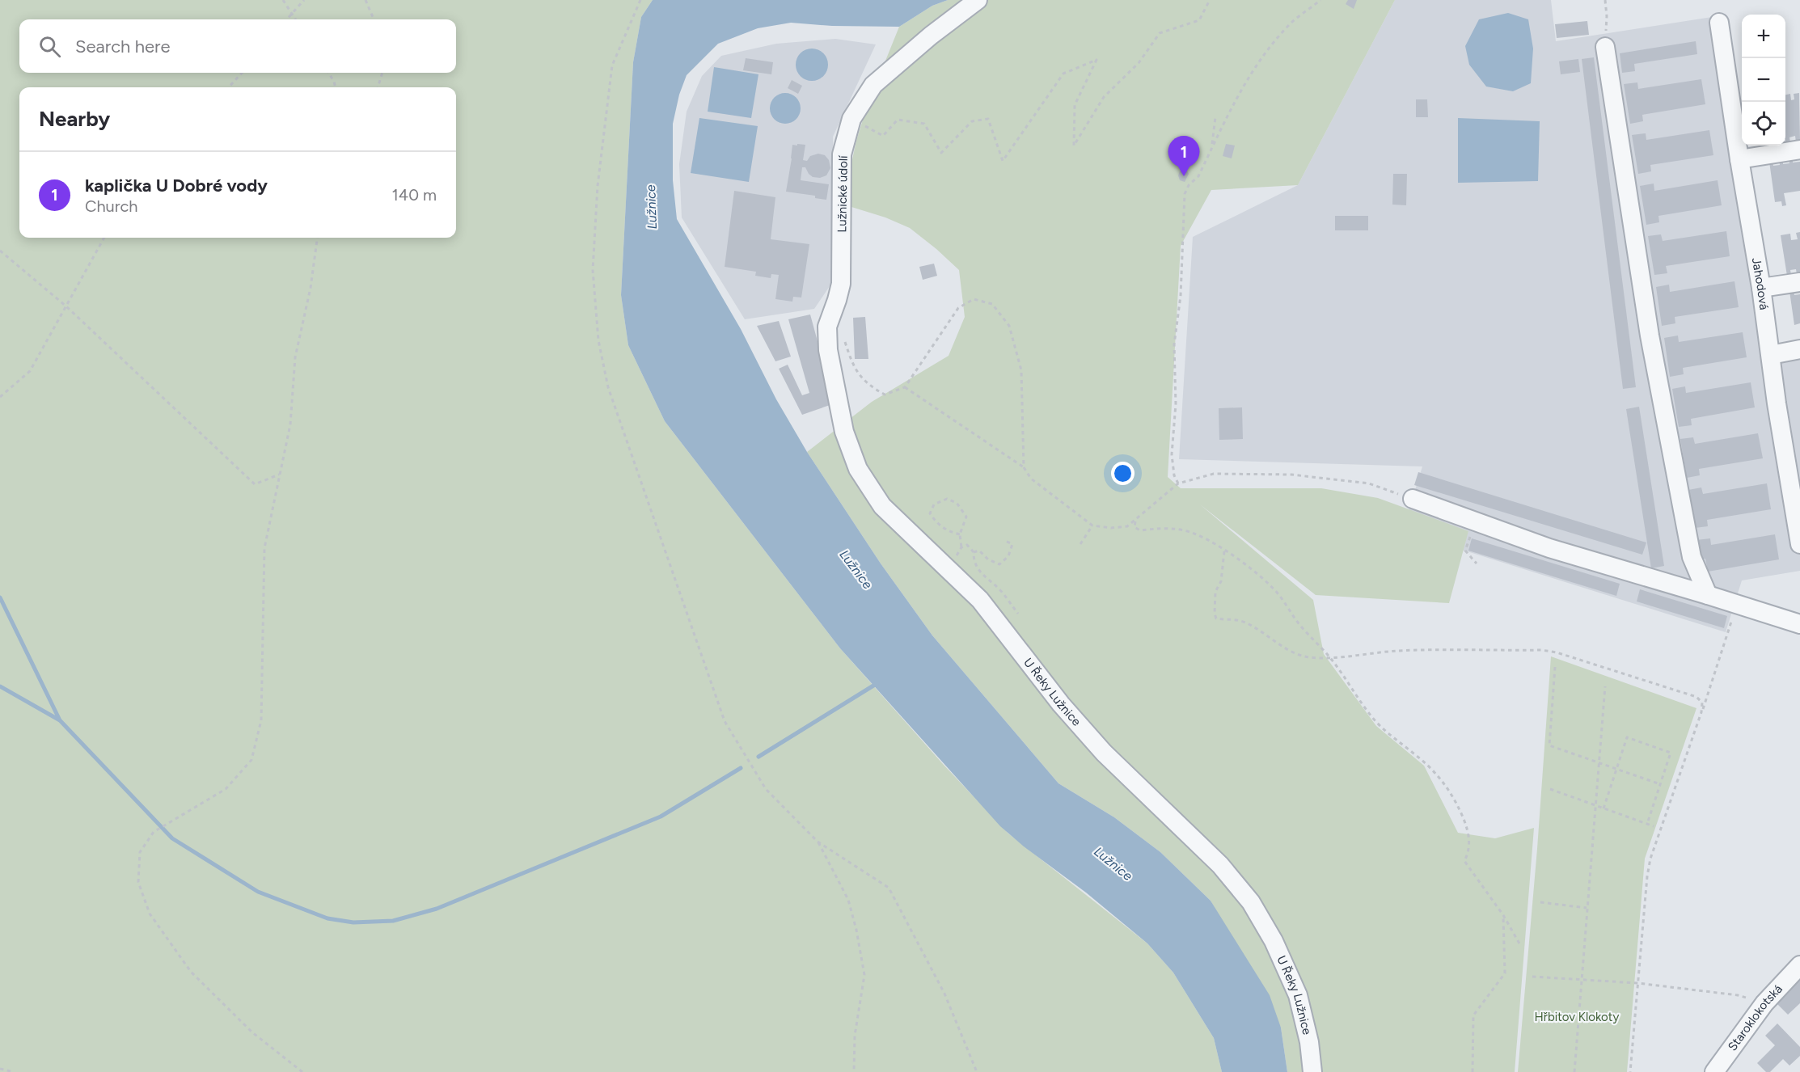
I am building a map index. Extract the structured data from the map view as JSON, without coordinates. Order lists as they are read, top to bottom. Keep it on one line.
{"streets":{"street":["Lužnické údolí","Jahodová","U Řeky Lužnice","Staroklokotská"]},"crossings":[["Lužnické údolí","U Řeky Lužnice"]],"water":["Lužnice"],"parks":["Hřbitov Klokoty"],"page":{"map_buttons":["+","−"],"search":"Search here","heading":"Nearby","pins":"1","list":[{"mark":"1","name":"kaplička U Dobré vody","note":"Church","value":"140 m"}]}}
